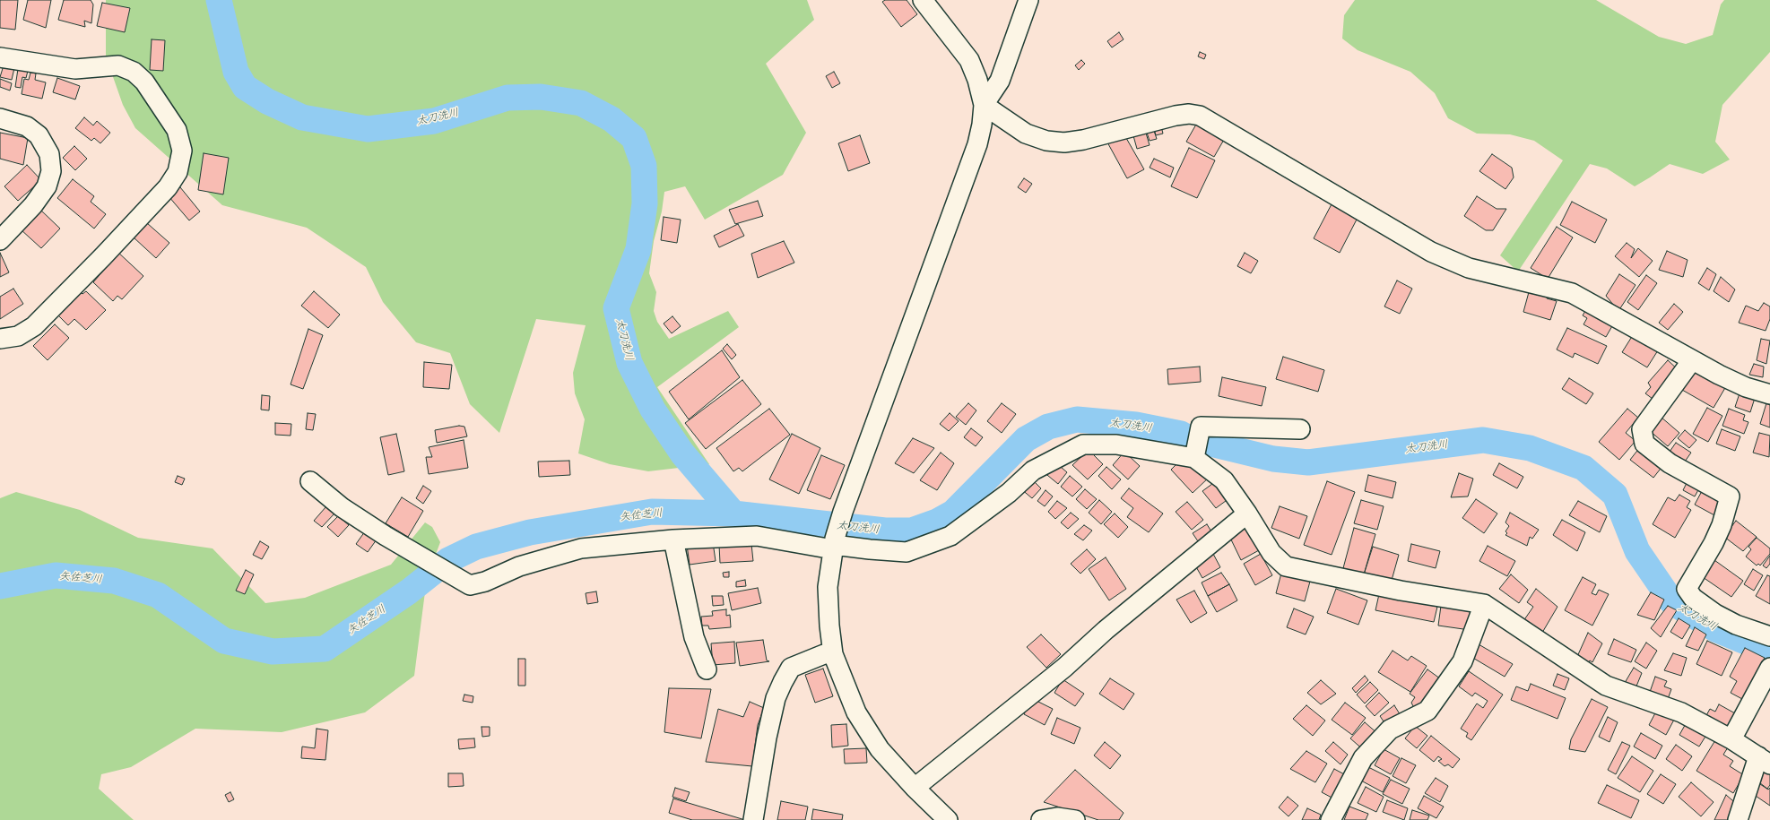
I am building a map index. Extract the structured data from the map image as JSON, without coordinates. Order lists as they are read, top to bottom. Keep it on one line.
{"water":["太刀洗川","矢佐芝川"]}
